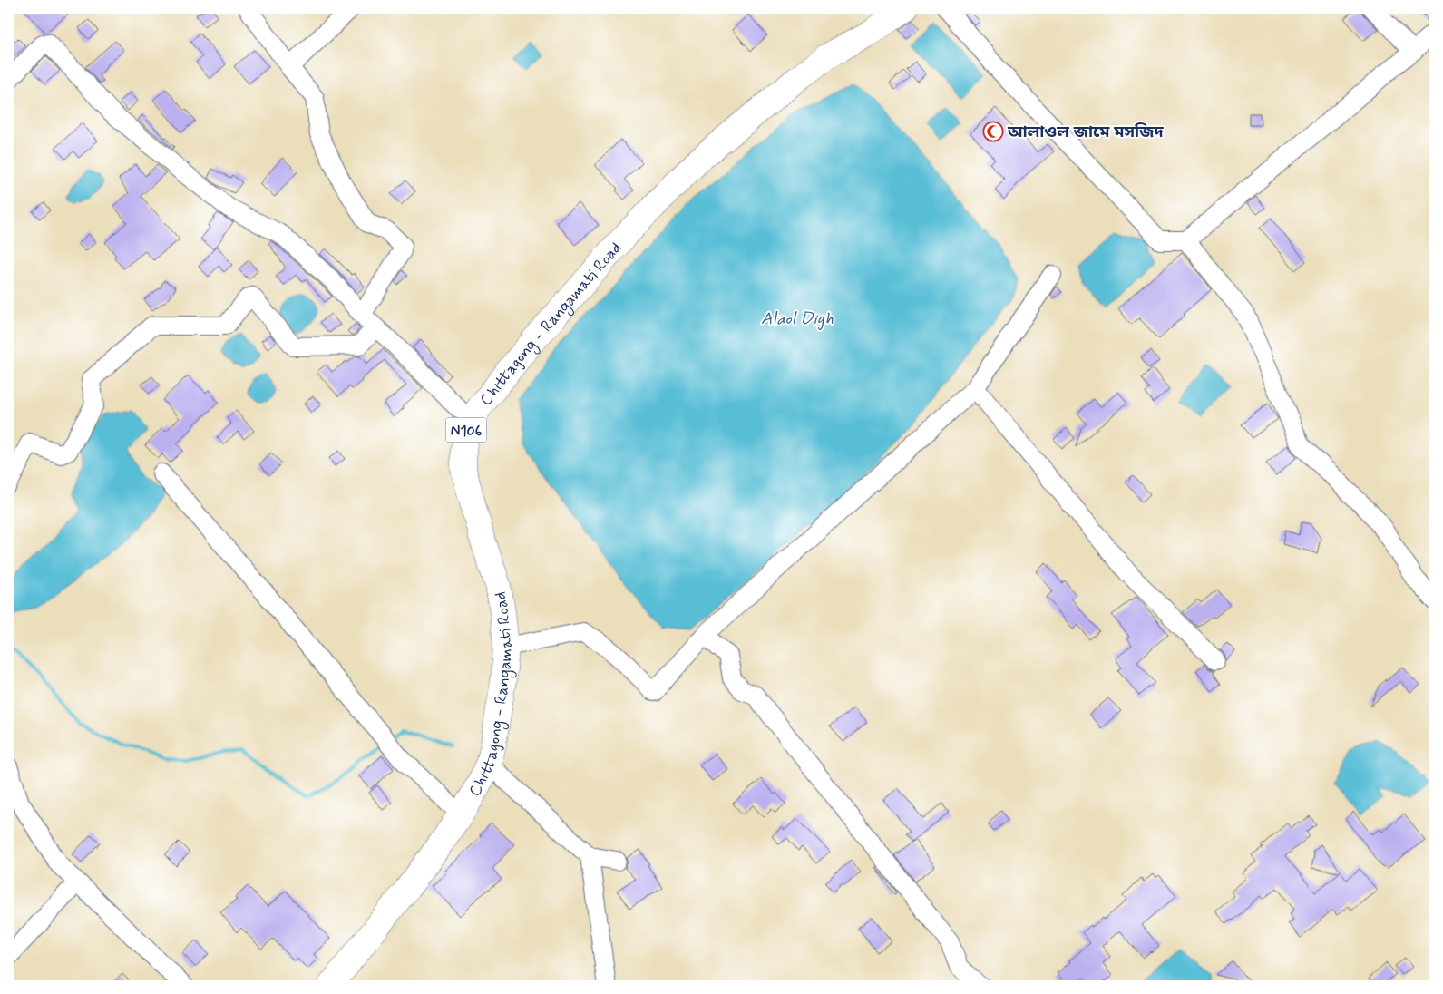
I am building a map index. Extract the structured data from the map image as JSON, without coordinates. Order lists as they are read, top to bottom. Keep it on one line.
{"streets":{"highway":["Chittagong - Rangamati Road","N106"]},"water":["Alaol Digh"],"places":{"mosque":["আলাওল জামে মসজিদ"]}}
